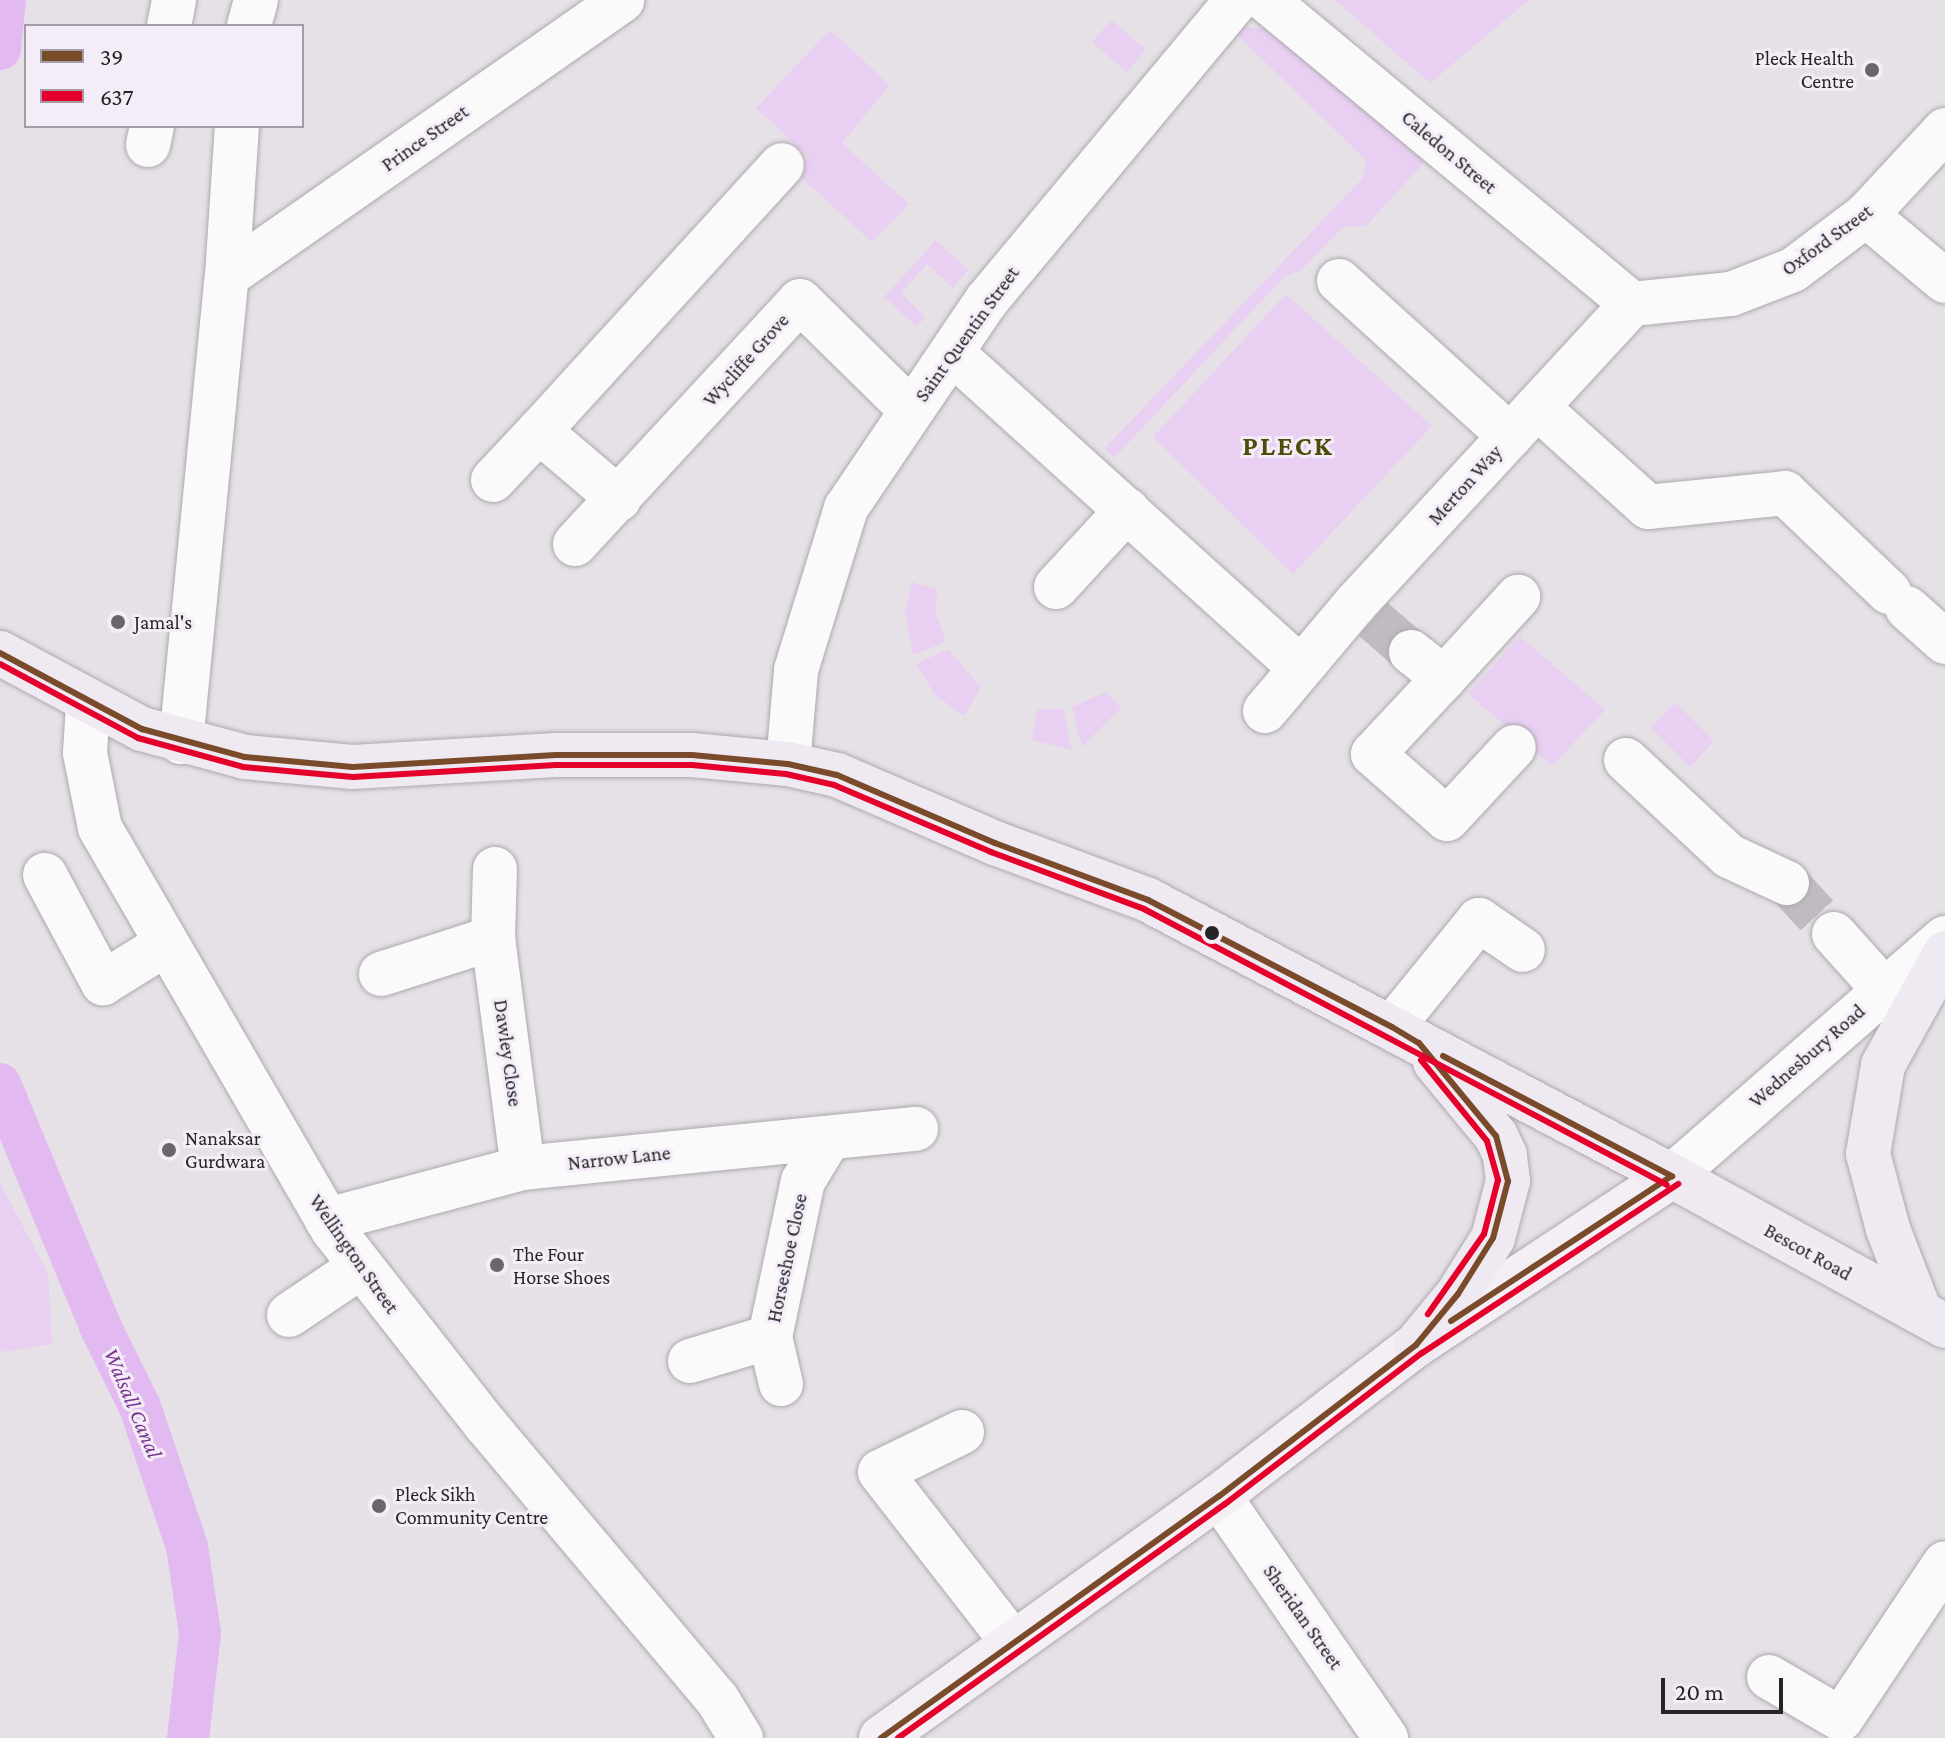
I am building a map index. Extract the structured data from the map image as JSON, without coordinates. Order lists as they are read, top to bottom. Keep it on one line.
{"streets":{"highway":["Bescot Road"],"street":["Prince Street","Caledon Street","Oxford Street","Saint Quentin Street","Wycliffe Grove","Merton Way","Dawley Close","Wednesbury Road","Narrow Lane","Wellington Street","Horseshoe Close","Sheridan Street"]},"crossings":[["Caledon Street","Oxford Street"],["Caledon Street","Merton Way"],["Oxford Street","Merton Way"],["Saint Quentin Street","Wycliffe Grove"],["Saint Quentin Street","Bescot Road"],["Dawley Close","Narrow Lane"],["Wednesbury Road","Bescot Road"],["Narrow Lane","Wellington Street"],["Narrow Lane","Horseshoe Close"],["Bescot Road","Wellington Street"]],"districts":["PLECK"],"water":["Walsall Canal"],"places":["Pleck Health Centre","Jamal's","Nanaksar Gurdwara","The Four Horse Shoes","Pleck Sikh Community Centre"],"lines":["transit line 39","transit line 637"],"legend":["39","637"],"scale_bar":"20 m"}
